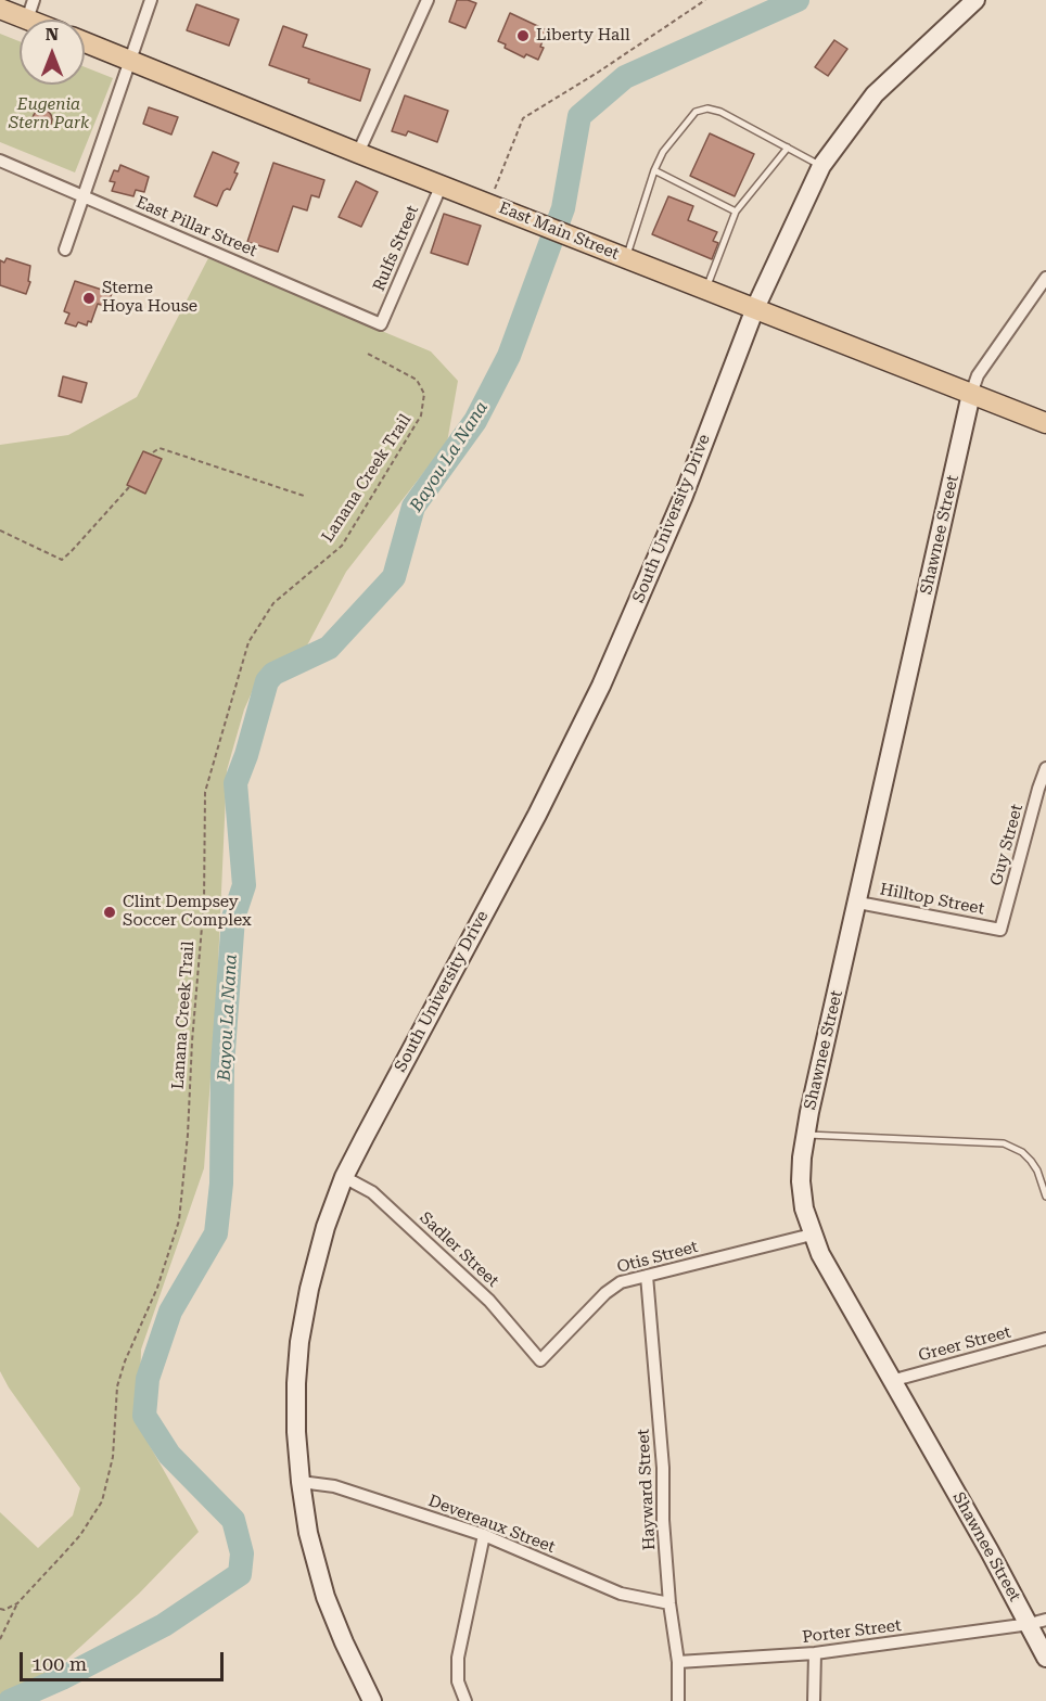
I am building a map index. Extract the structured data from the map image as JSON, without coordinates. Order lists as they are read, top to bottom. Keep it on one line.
{"streets":{"main road":["East Main Street","South University Drive","Shawnee Street"],"street":["East Pillar Street","Rulfs Street","Guy Street","Hilltop Street","Sadler Street","Otis Street","Greer Street","Hayward Street","Devereaux Street","Porter Street"],"path":["Lanana Creek Trail"]},"crossings":[["East Pillar Street","Rulfs Street"],["East Main Street","Rulfs Street"],["East Main Street","South University Drive"],["East Main Street","Shawnee Street"],["South University Drive","Sadler Street"],["South University Drive","Devereaux Street"],["Shawnee Street","Hilltop Street"],["Shawnee Street","Otis Street"],["Shawnee Street","Greer Street"],["Shawnee Street","Porter Street"],["Guy Street","Hilltop Street"],["Sadler Street","Otis Street"],["Otis Street","Hayward Street"],["Hayward Street","Devereaux Street"],["Hayward Street","Porter Street"]],"water":["Bayou La Nana"],"parks":["Eugenia Stern Park"],"places":["Liberty Hall","Sterne Hoya House","Clint Dempsey Soccer Complex"],"scale_bar":"100 m","north":"top"}
